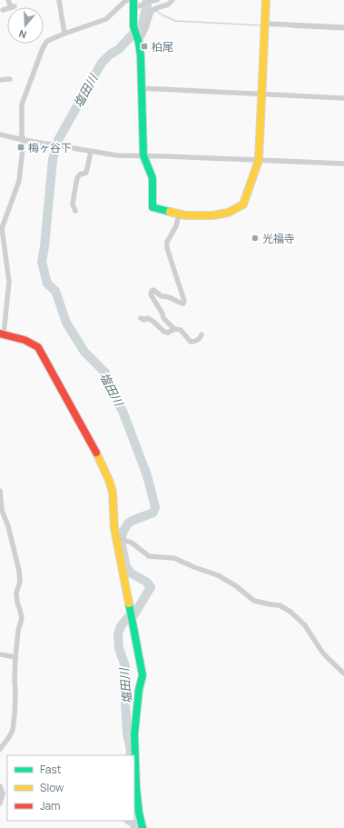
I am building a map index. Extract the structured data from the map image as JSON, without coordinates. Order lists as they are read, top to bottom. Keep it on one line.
{"water":["塩田川"],"places":{"transit":["柏尾","梅ヶ谷下"],"other":["光福寺"]},"legend":["Fast","Slow","Jam"],"north":"bottom"}
